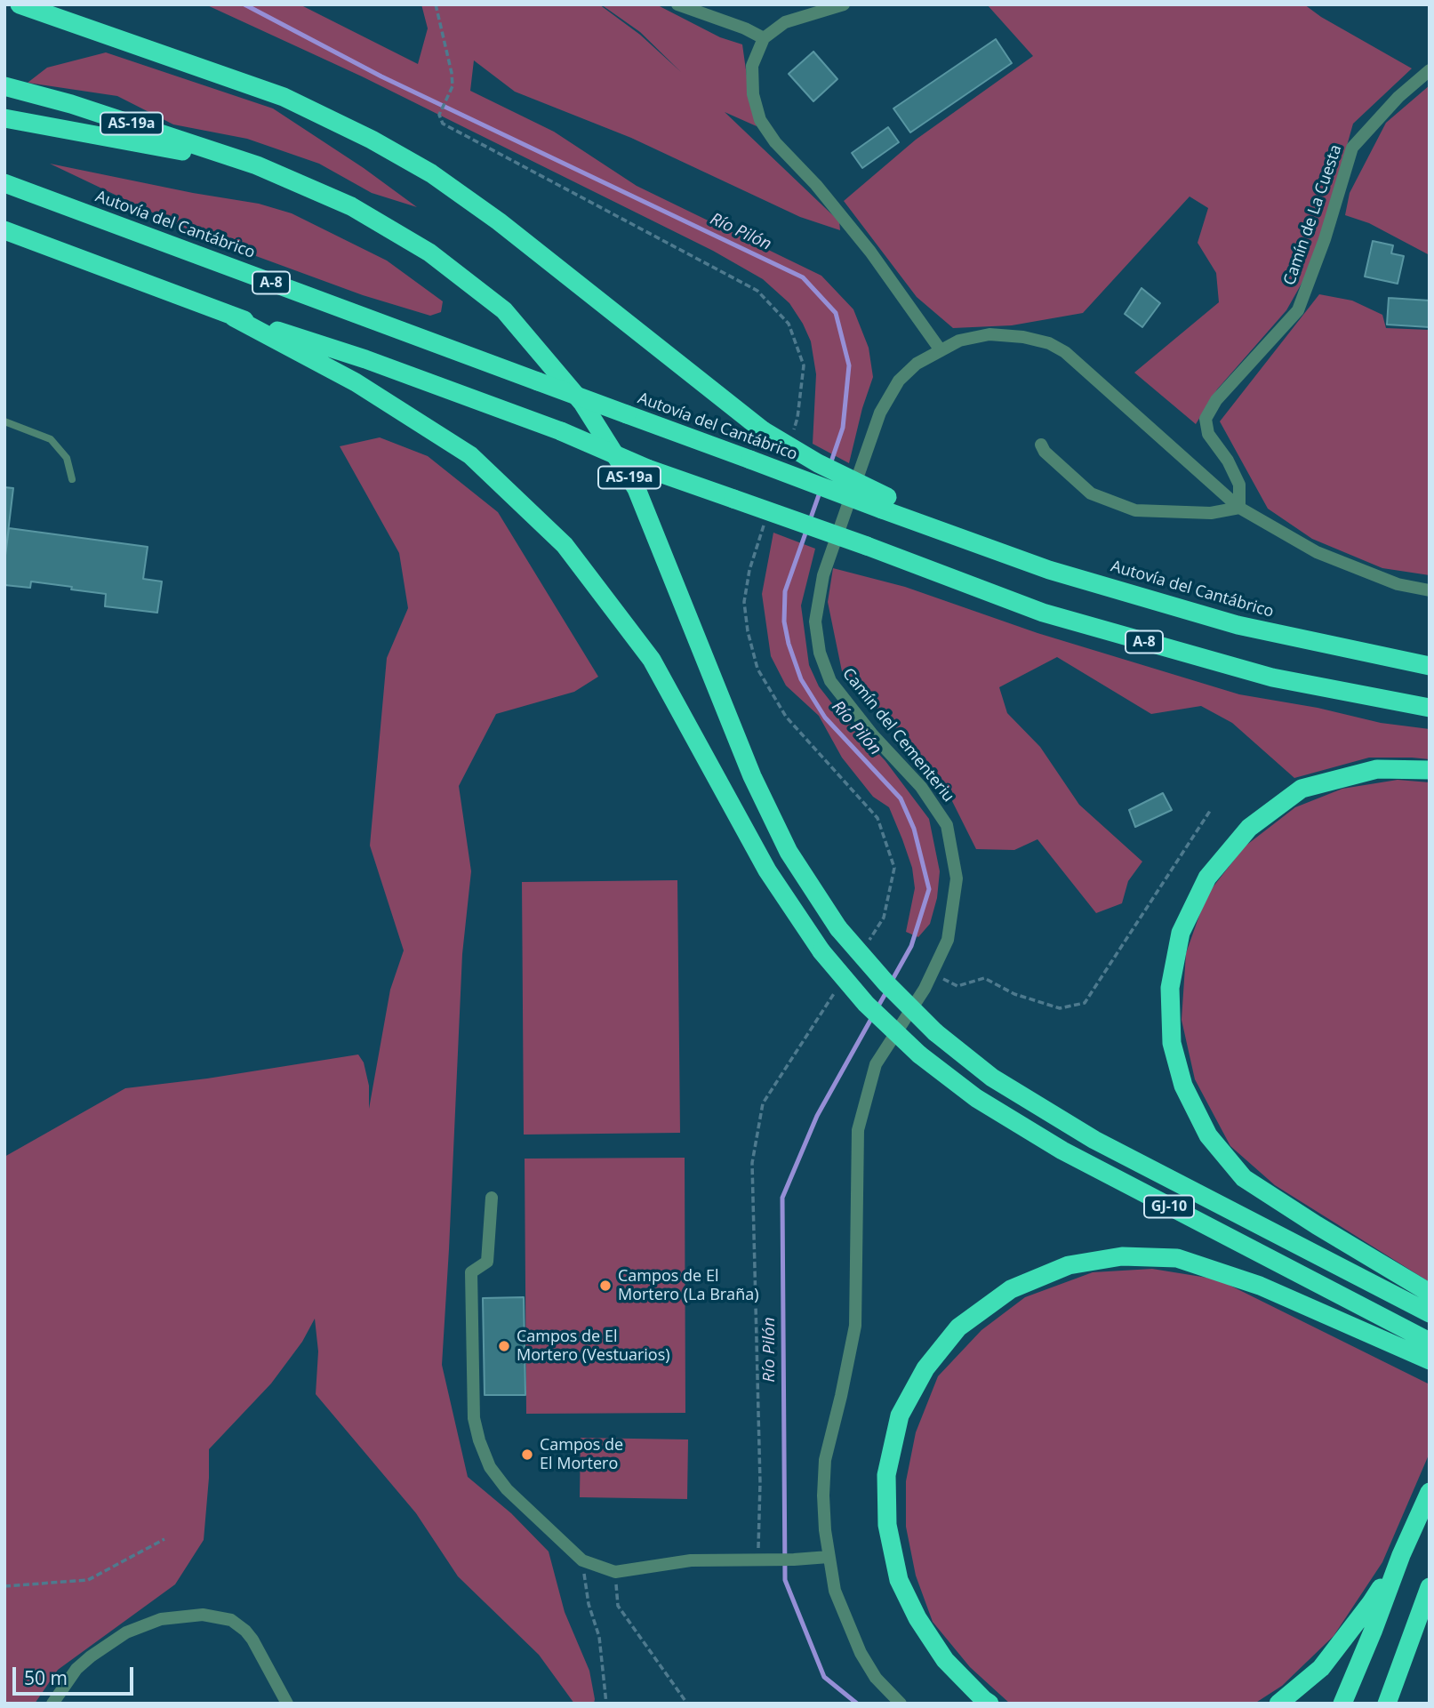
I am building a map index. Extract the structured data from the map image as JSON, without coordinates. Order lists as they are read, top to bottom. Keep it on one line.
{"streets":{"highway":["AS-19a","Autovía del Cantábrico","A-8","GJ-10"],"street":["Camín de La Cuesta","Camín del Cementeriu"]},"crossings":[["AS-19a","GJ-10"],["Camín de La Cuesta","Camín del Cementeriu"],["A-8","GJ-10"]],"water":["Río Pilón"],"places":["Campos de El Mortero (La Braña)","Campos de El Mortero (Vestuarios)","Campos de El Mortero"],"scale_bar":"50 m"}
